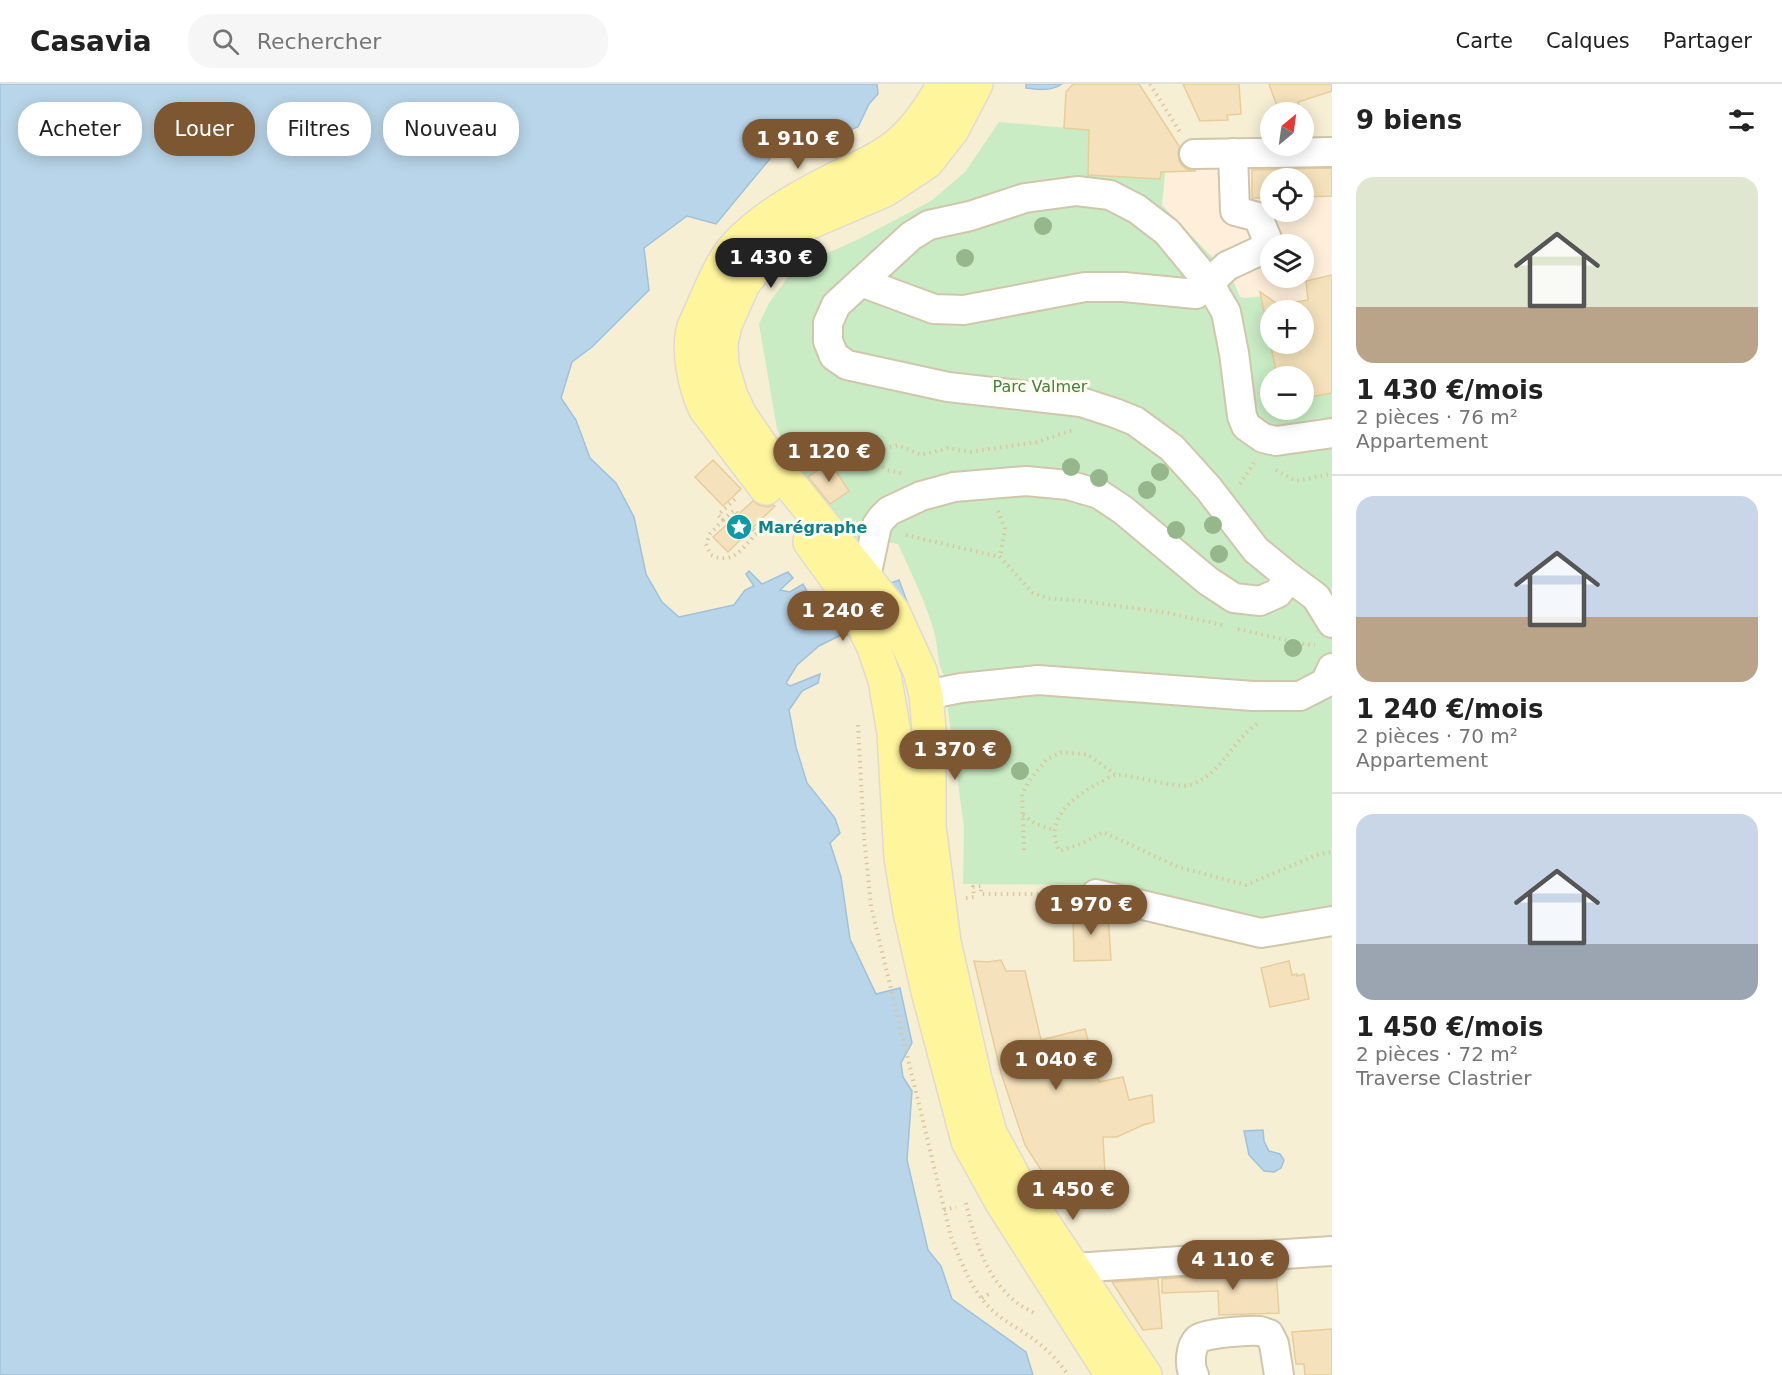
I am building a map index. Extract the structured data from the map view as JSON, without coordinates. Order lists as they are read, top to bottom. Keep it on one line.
{"parks":["Parc Valmer"],"places":{"place":["Marégraphe"]},"north":"top right","page":{"header":"Casavia","search":"Rechercher","nav":["Carte","Calques","Partager"],"heading":"9 biens","map_buttons":["+","−"],"chip":["Acheter","Louer","Filtres","Nouveau"],"price":["1 910 €","1 430 €","1 120 €","1 240 €","1 370 €","1 970 €","1 040 €","1 450 €","4 110 €"],"list":[{"name":"1 430 €/mois","note":"2 pièces · 76 m² · Appartement"},{"name":"1 240 €/mois","note":"2 pièces · 70 m² · Appartement"},{"name":"1 450 €/mois","note":"2 pièces · 72 m² · Traverse Clastrier"}]}}
